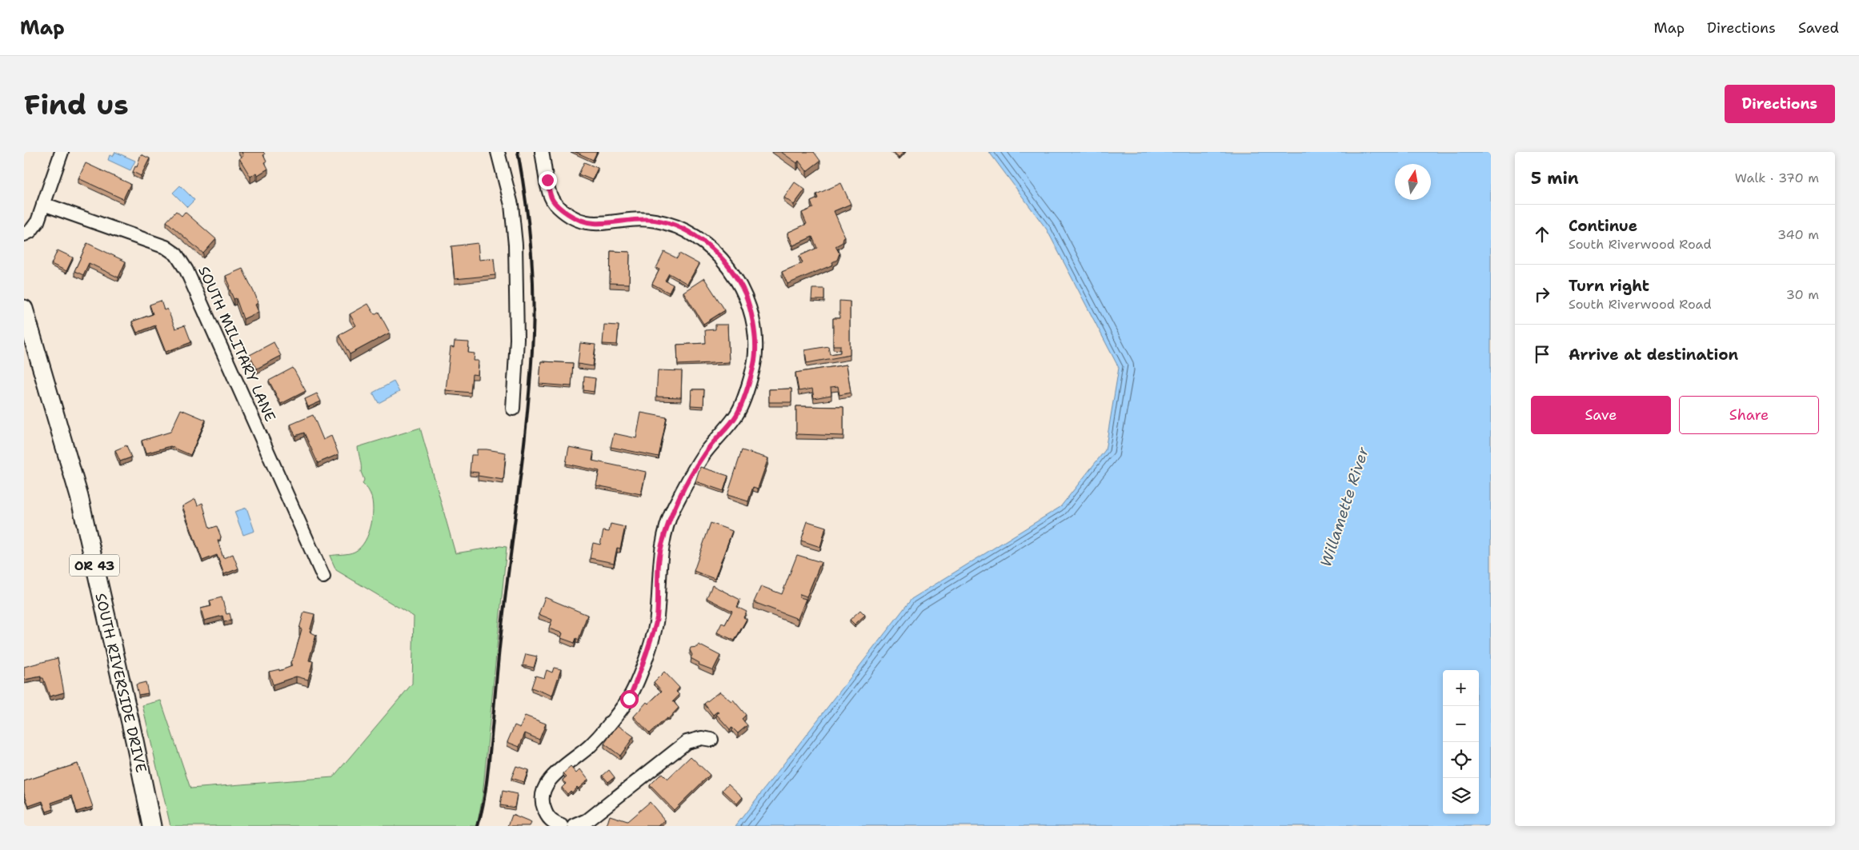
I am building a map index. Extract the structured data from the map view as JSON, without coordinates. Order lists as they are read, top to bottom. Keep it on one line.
{"streets":{"main road":["OR 43","SOUTH RIVERSIDE DRIVE"],"street":["SOUTH MILITARY LANE"]},"water":["Willamette River"],"north":"top","page":{"header":"Map","nav":["Map","Directions","Saved"],"buttons":["Directions",["Save","Share"]],"title":"Find us","heading":["5 min","Walk · 370 m"],"list":[["Continue","South Riverwood Road","340 m"],["Turn right","South Riverwood Road","30 m"],"Arrive at destination"],"map_buttons":["+","−"]}}
